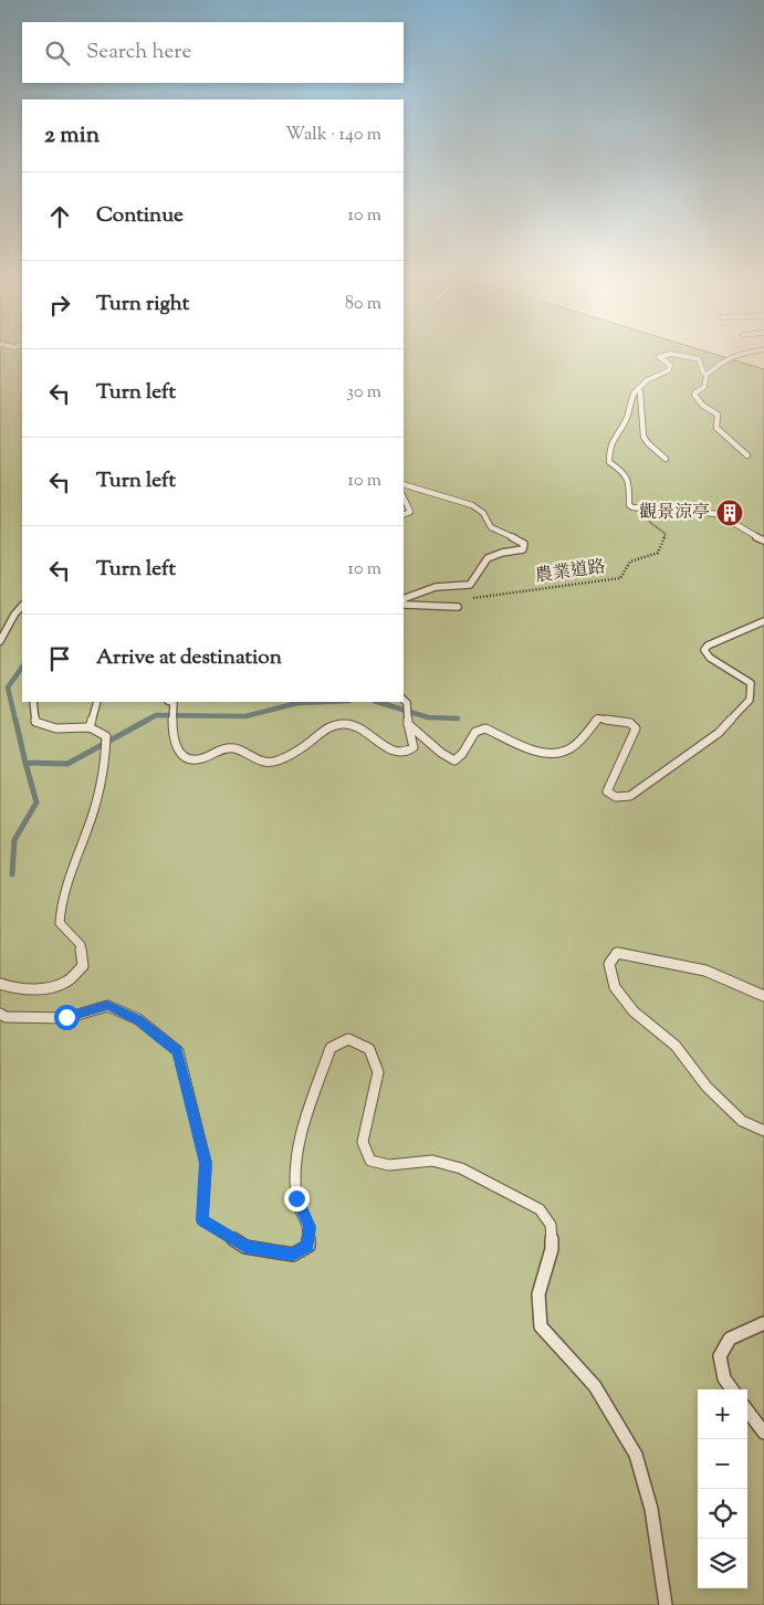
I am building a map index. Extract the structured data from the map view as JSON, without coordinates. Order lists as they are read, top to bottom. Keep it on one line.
{"streets":{"path":["農業道路"]},"places":{"building":["觀景涼亭"]},"page":{"search":"Search here","heading":["2 min","Walk · 140 m"],"list":[["Continue","10 m"],["Turn right","80 m"],["Turn left","30 m"],["Turn left","10 m"],["Turn left","10 m"],"Arrive at destination"],"map_buttons":["+","−"]}}
